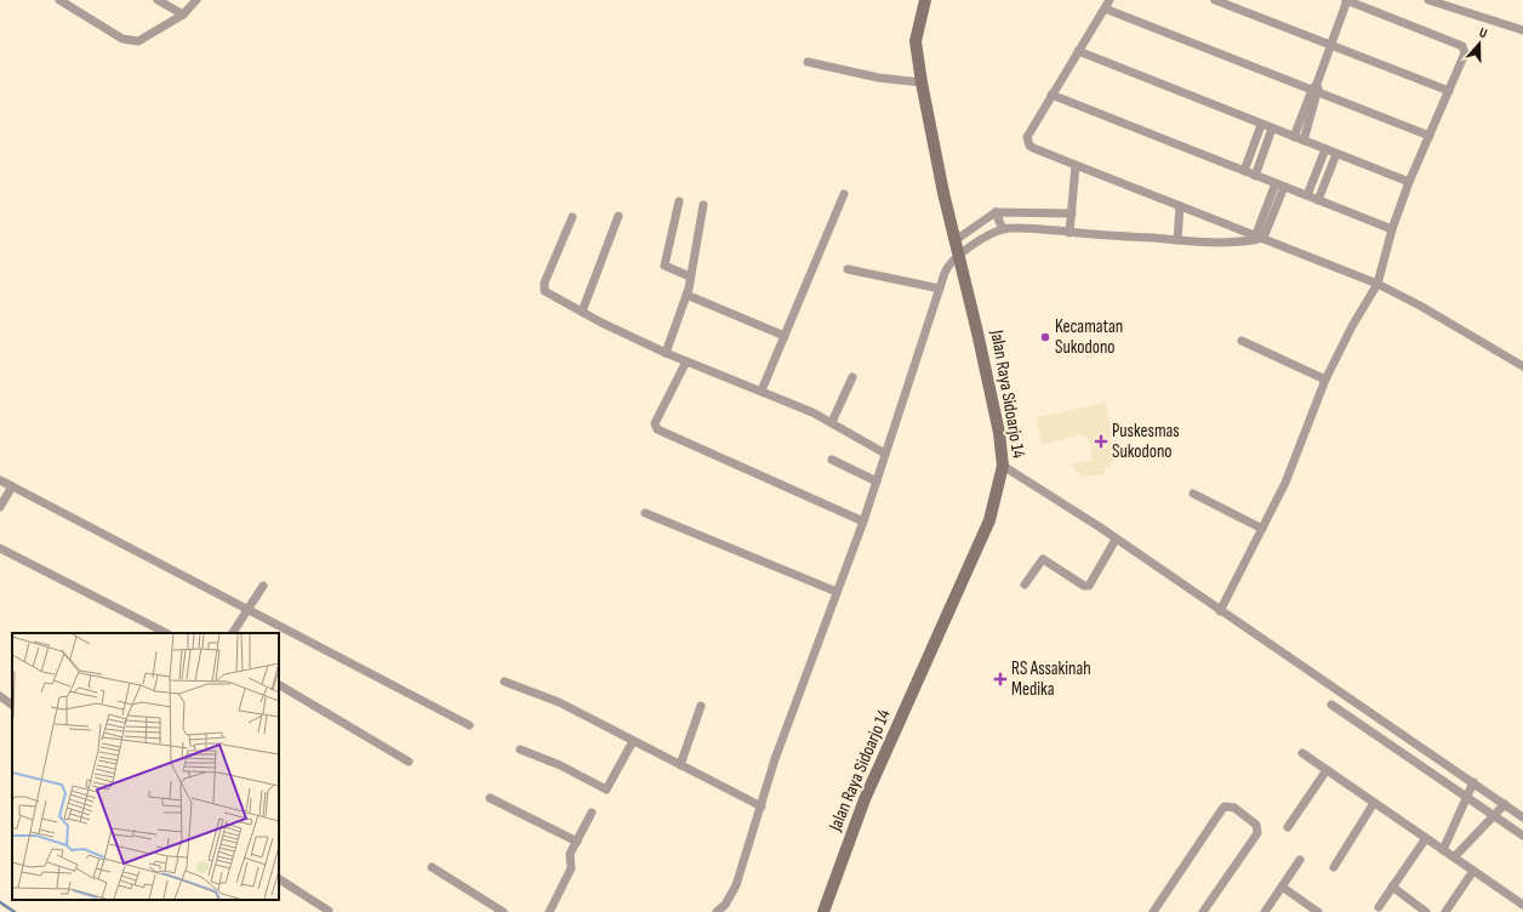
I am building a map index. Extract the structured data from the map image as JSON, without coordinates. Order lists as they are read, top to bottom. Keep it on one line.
{"streets":{"main road":["Jalan Raya Sidoarjo 14"]},"places":{"other":["Kecamatan Sukodono"],"health":["Puskesmas Sukodono","RS Assakinah Medika"]},"north":"top"}
